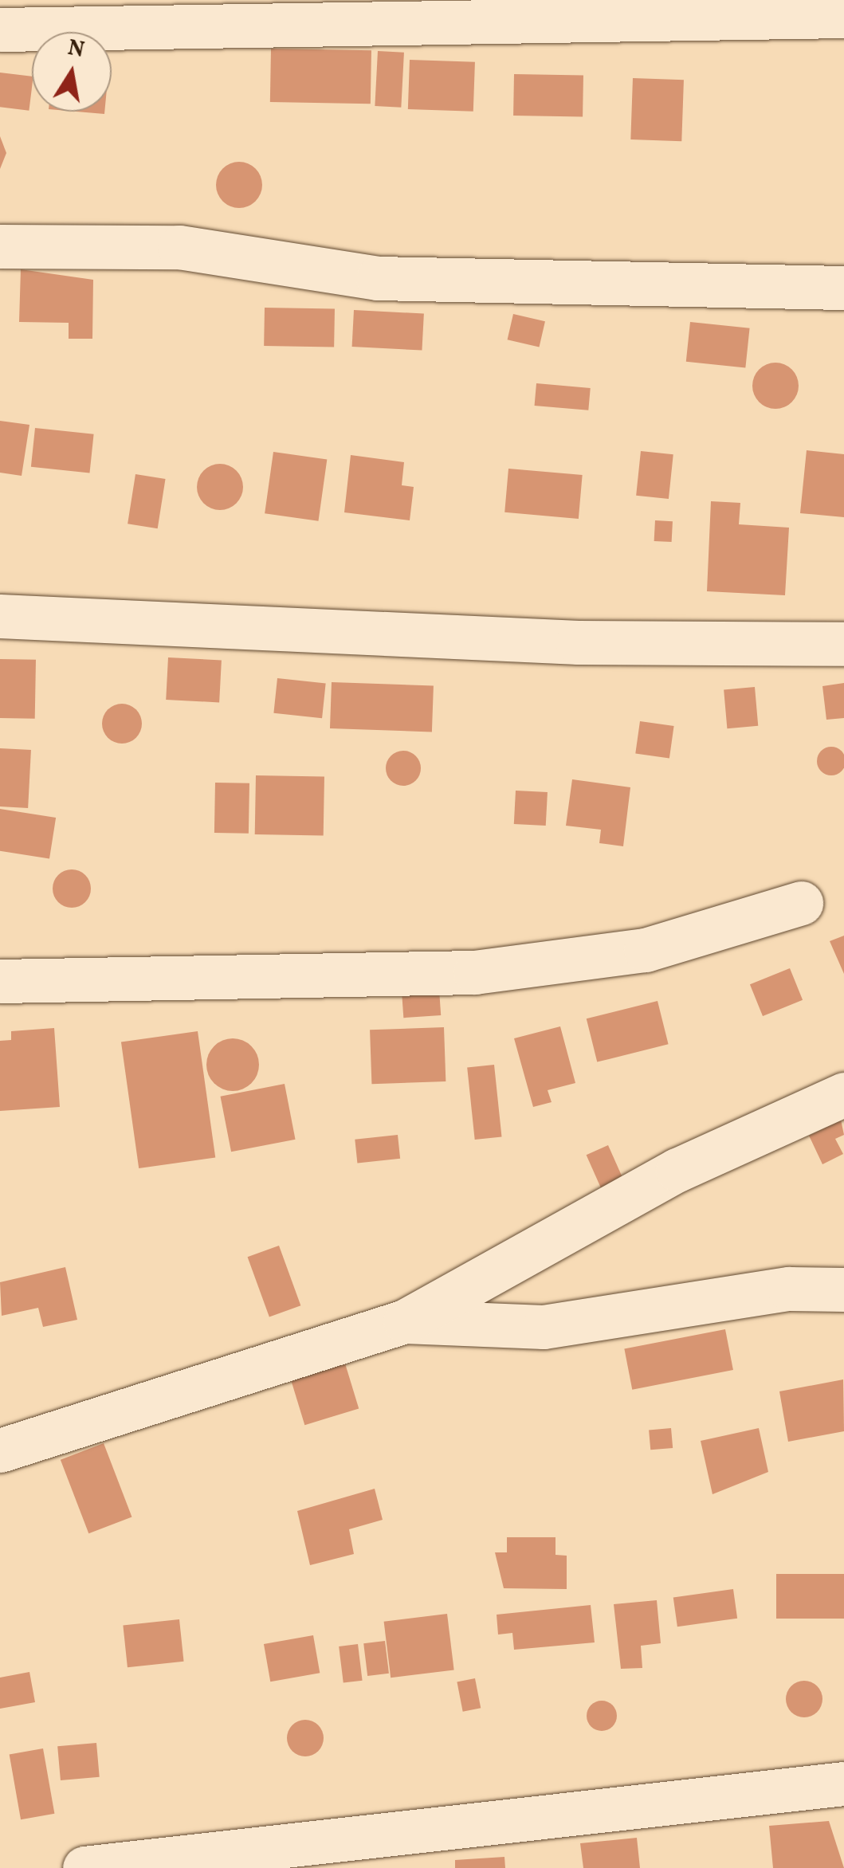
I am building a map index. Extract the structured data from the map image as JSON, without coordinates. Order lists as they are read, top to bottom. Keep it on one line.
{"north":"top"}
